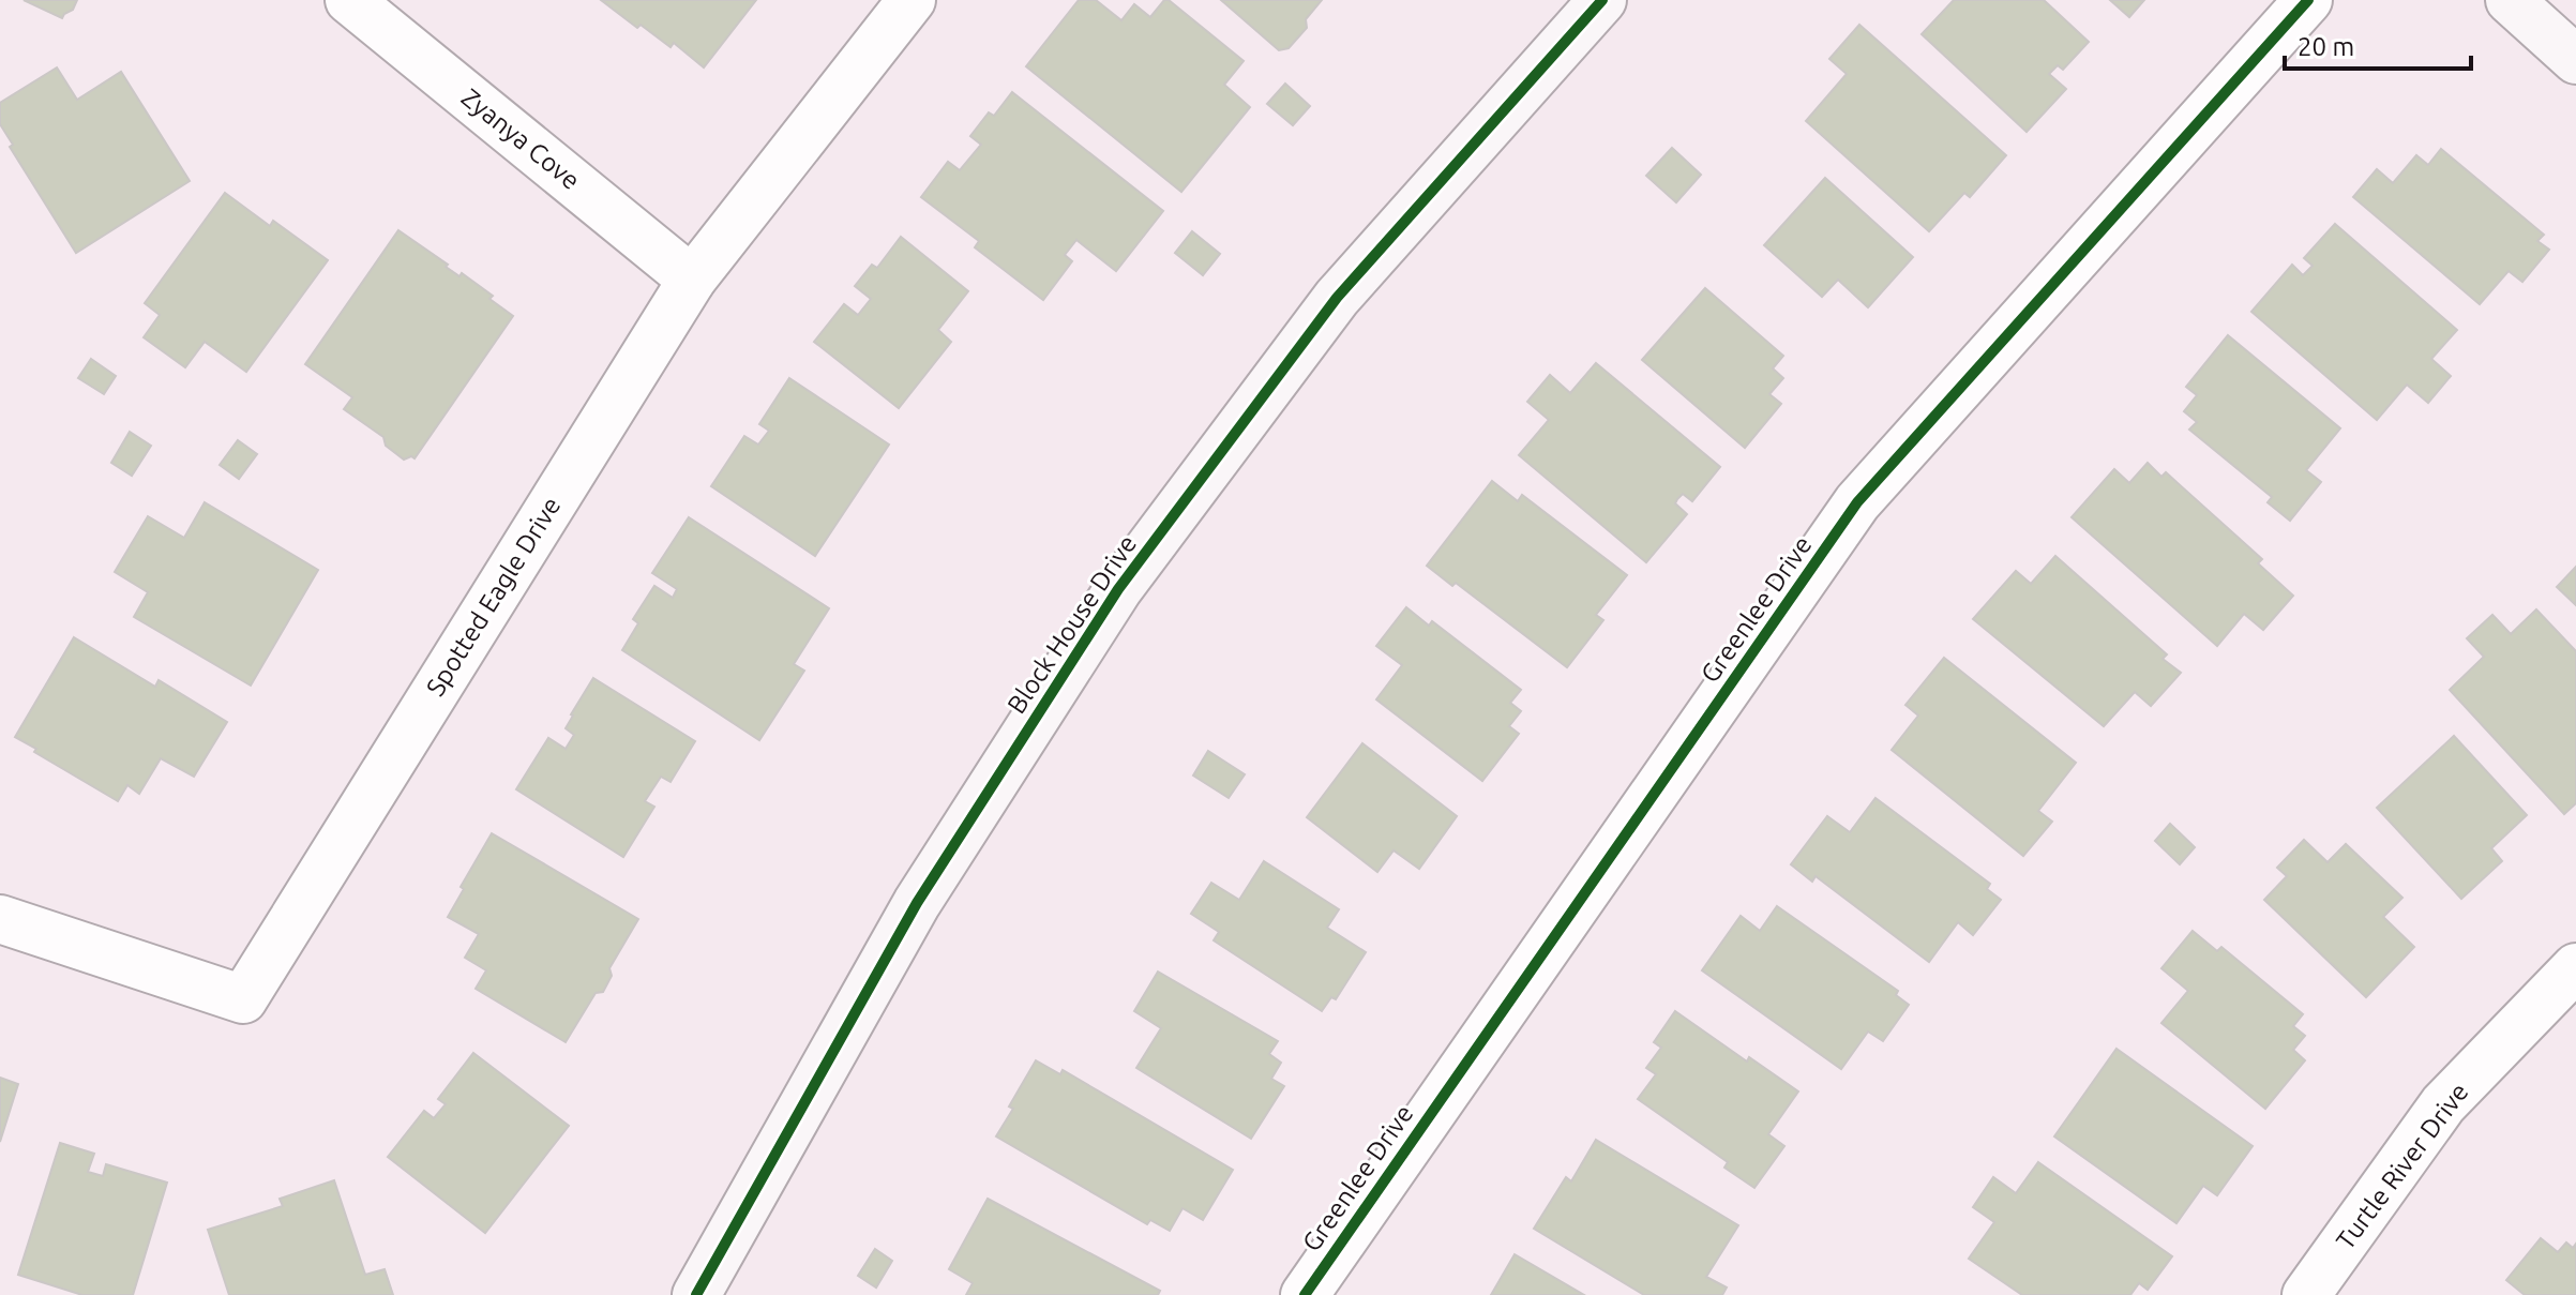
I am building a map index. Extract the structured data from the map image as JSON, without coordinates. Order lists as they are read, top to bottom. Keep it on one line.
{"streets":{"street":["Zyanya Cove","Spotted Eagle Drive","Greenlee Drive","Block House Drive","Turtle River Drive"]},"crossings":[["Zyanya Cove","Spotted Eagle Drive"]],"scale_bar":"20 m"}
